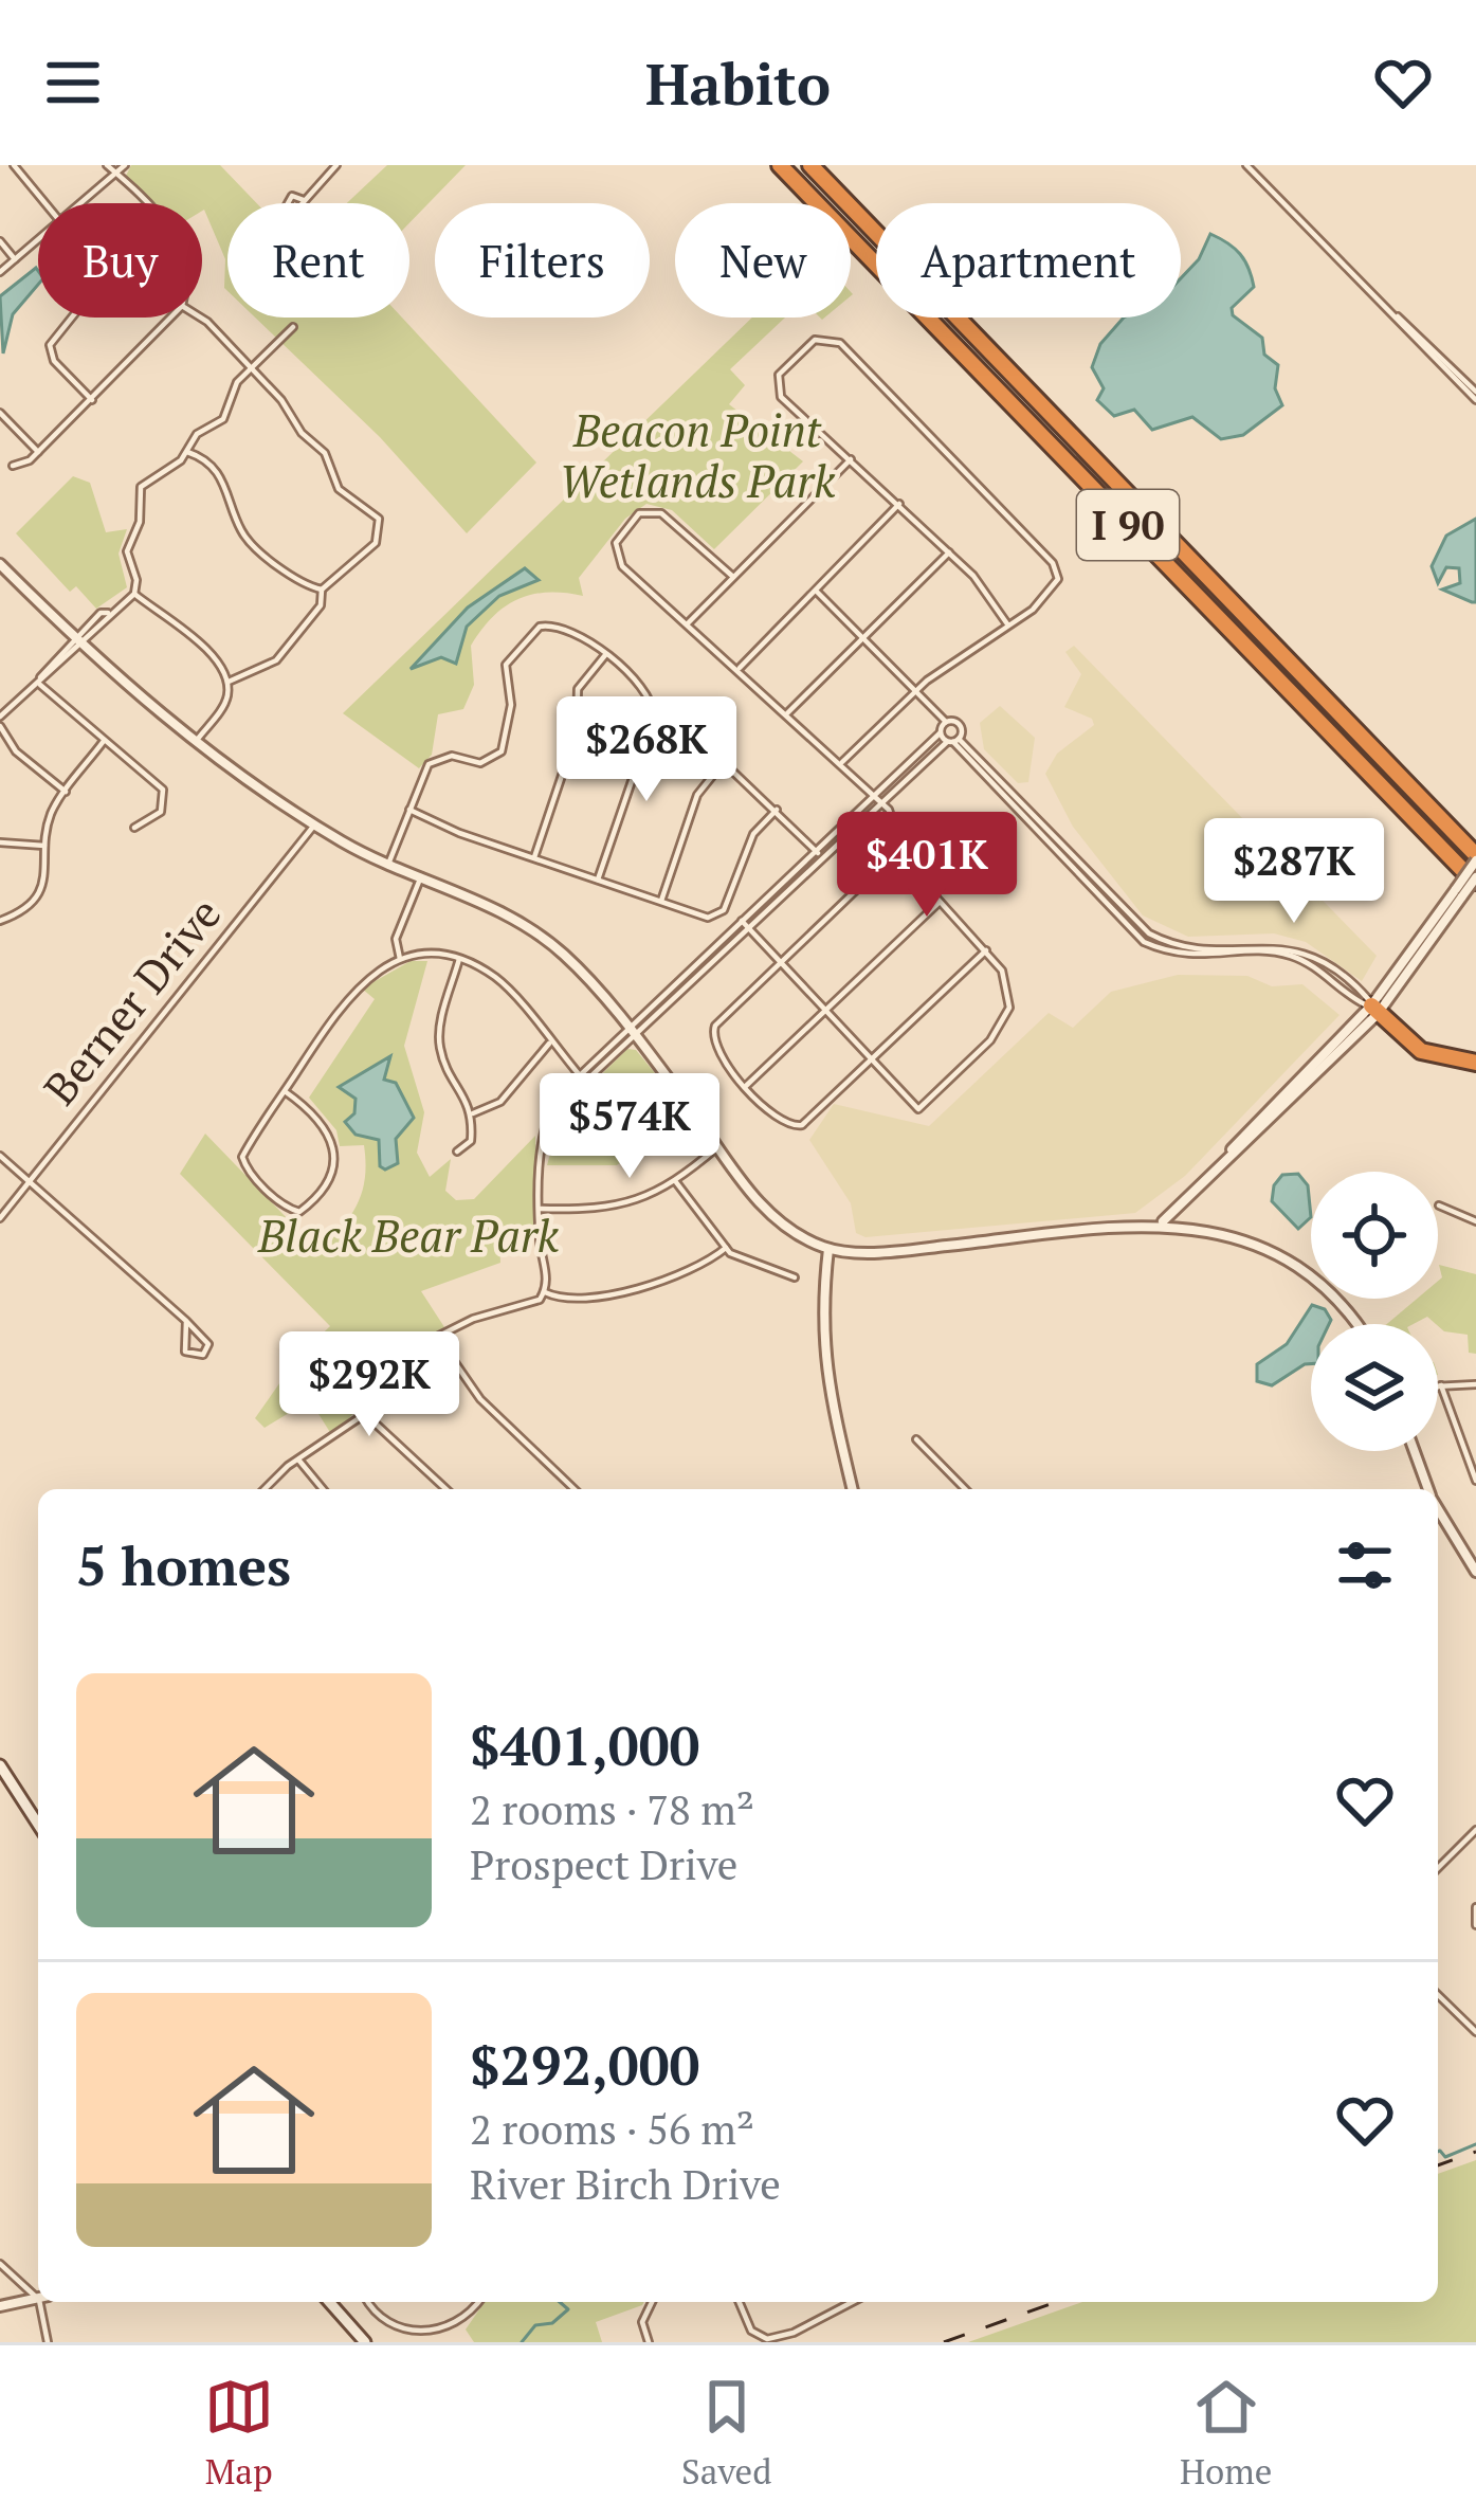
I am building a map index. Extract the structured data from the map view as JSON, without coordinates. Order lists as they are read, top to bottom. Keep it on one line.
{"streets":{"highway":["I 90"],"street":["Berner Drive"]},"parks":["Beacon Point Wetlands Park","Black Bear Park"],"page":{"header":"Habito","chip":["Buy","Rent","Filters","New","Apartment"],"price":["$268K","$401K","$287K","$574K","$292K"],"heading":"5 homes","list":[{"name":"$401,000","note":"2 rooms · 78 m² · Prospect Drive"},{"name":"$292,000","note":"2 rooms · 56 m² · River Birch Drive"}],"tabs":["Map","Saved","Home"]}}
